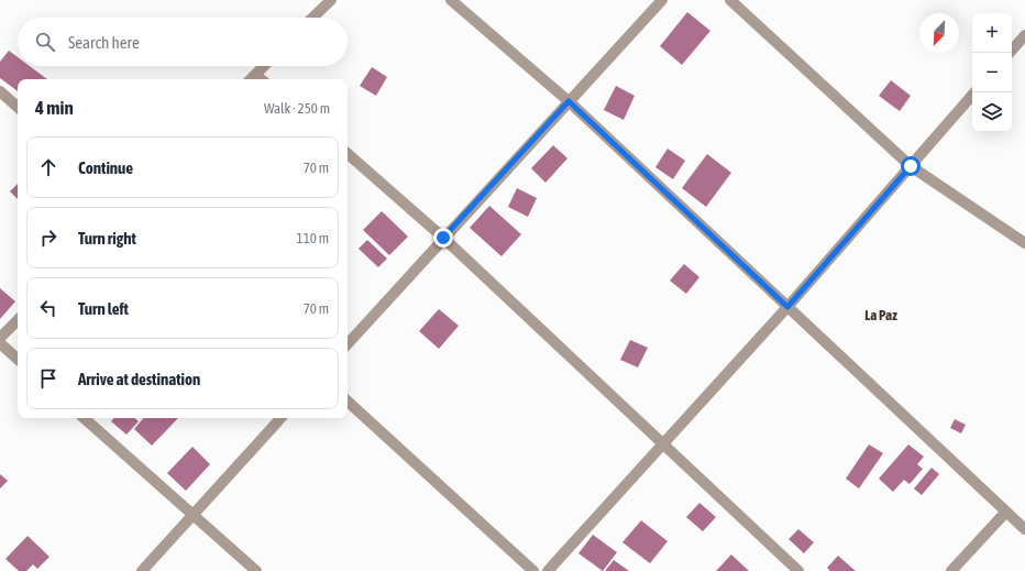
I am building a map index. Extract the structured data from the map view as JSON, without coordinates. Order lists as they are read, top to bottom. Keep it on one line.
{"districts":["La Paz"],"north":"bottom left","page":{"map_buttons":["+","−"],"search":"Search here","heading":["4 min","Walk · 250 m"],"list":[["Continue","70 m"],["Turn right","110 m"],["Turn left","70 m"],"Arrive at destination"]}}
